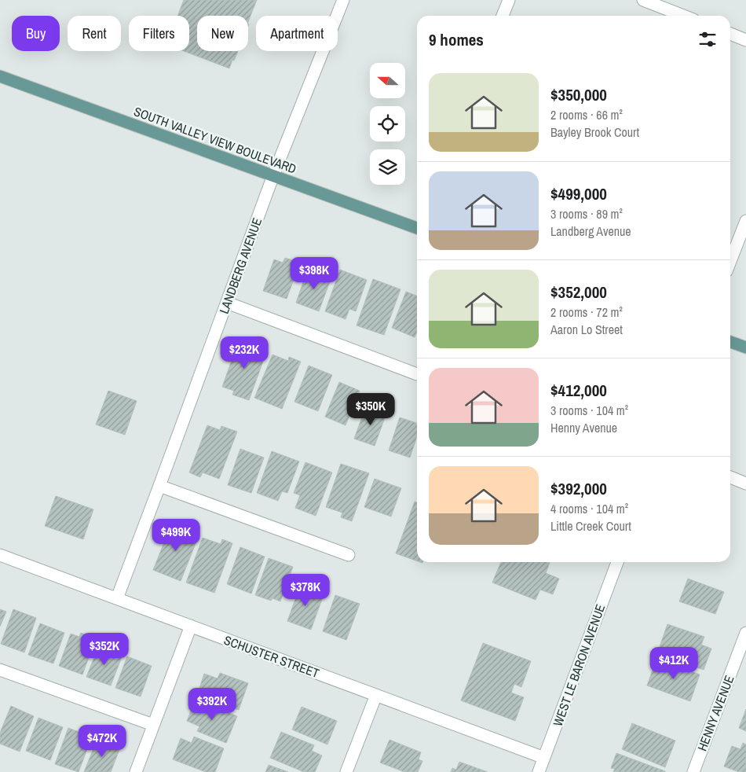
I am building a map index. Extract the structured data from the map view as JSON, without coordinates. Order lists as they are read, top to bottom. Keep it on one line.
{"streets":{"main road":["SOUTH VALLEY VIEW BOULEVARD"],"street":["LANDBERG AVENUE","SCHUSTER STREET","WEST LE BARON AVENUE","HENNY AVENUE"]},"crossings":[["SOUTH VALLEY VIEW BOULEVARD","LANDBERG AVENUE"],["LANDBERG AVENUE","SCHUSTER STREET"],["SCHUSTER STREET","WEST LE BARON AVENUE"]],"north":"left","page":{"chip":["Buy","Rent","Filters","New","Apartment"],"heading":"9 homes","list":[{"name":"$350,000","note":"2 rooms · 66 m² · Bayley Brook Court"},{"name":"$499,000","note":"3 rooms · 89 m² · Landberg Avenue"},{"name":"$352,000","note":"2 rooms · 72 m² · Aaron Lo Street"},{"name":"$412,000","note":"3 rooms · 104 m² · Henny Avenue"},{"name":"$392,000","note":"4 rooms · 104 m² · Little Creek Court"}],"price":["$398K","$232K","$350K","$499K","$378K","$352K","$412K","$392K","$472K"]}}
